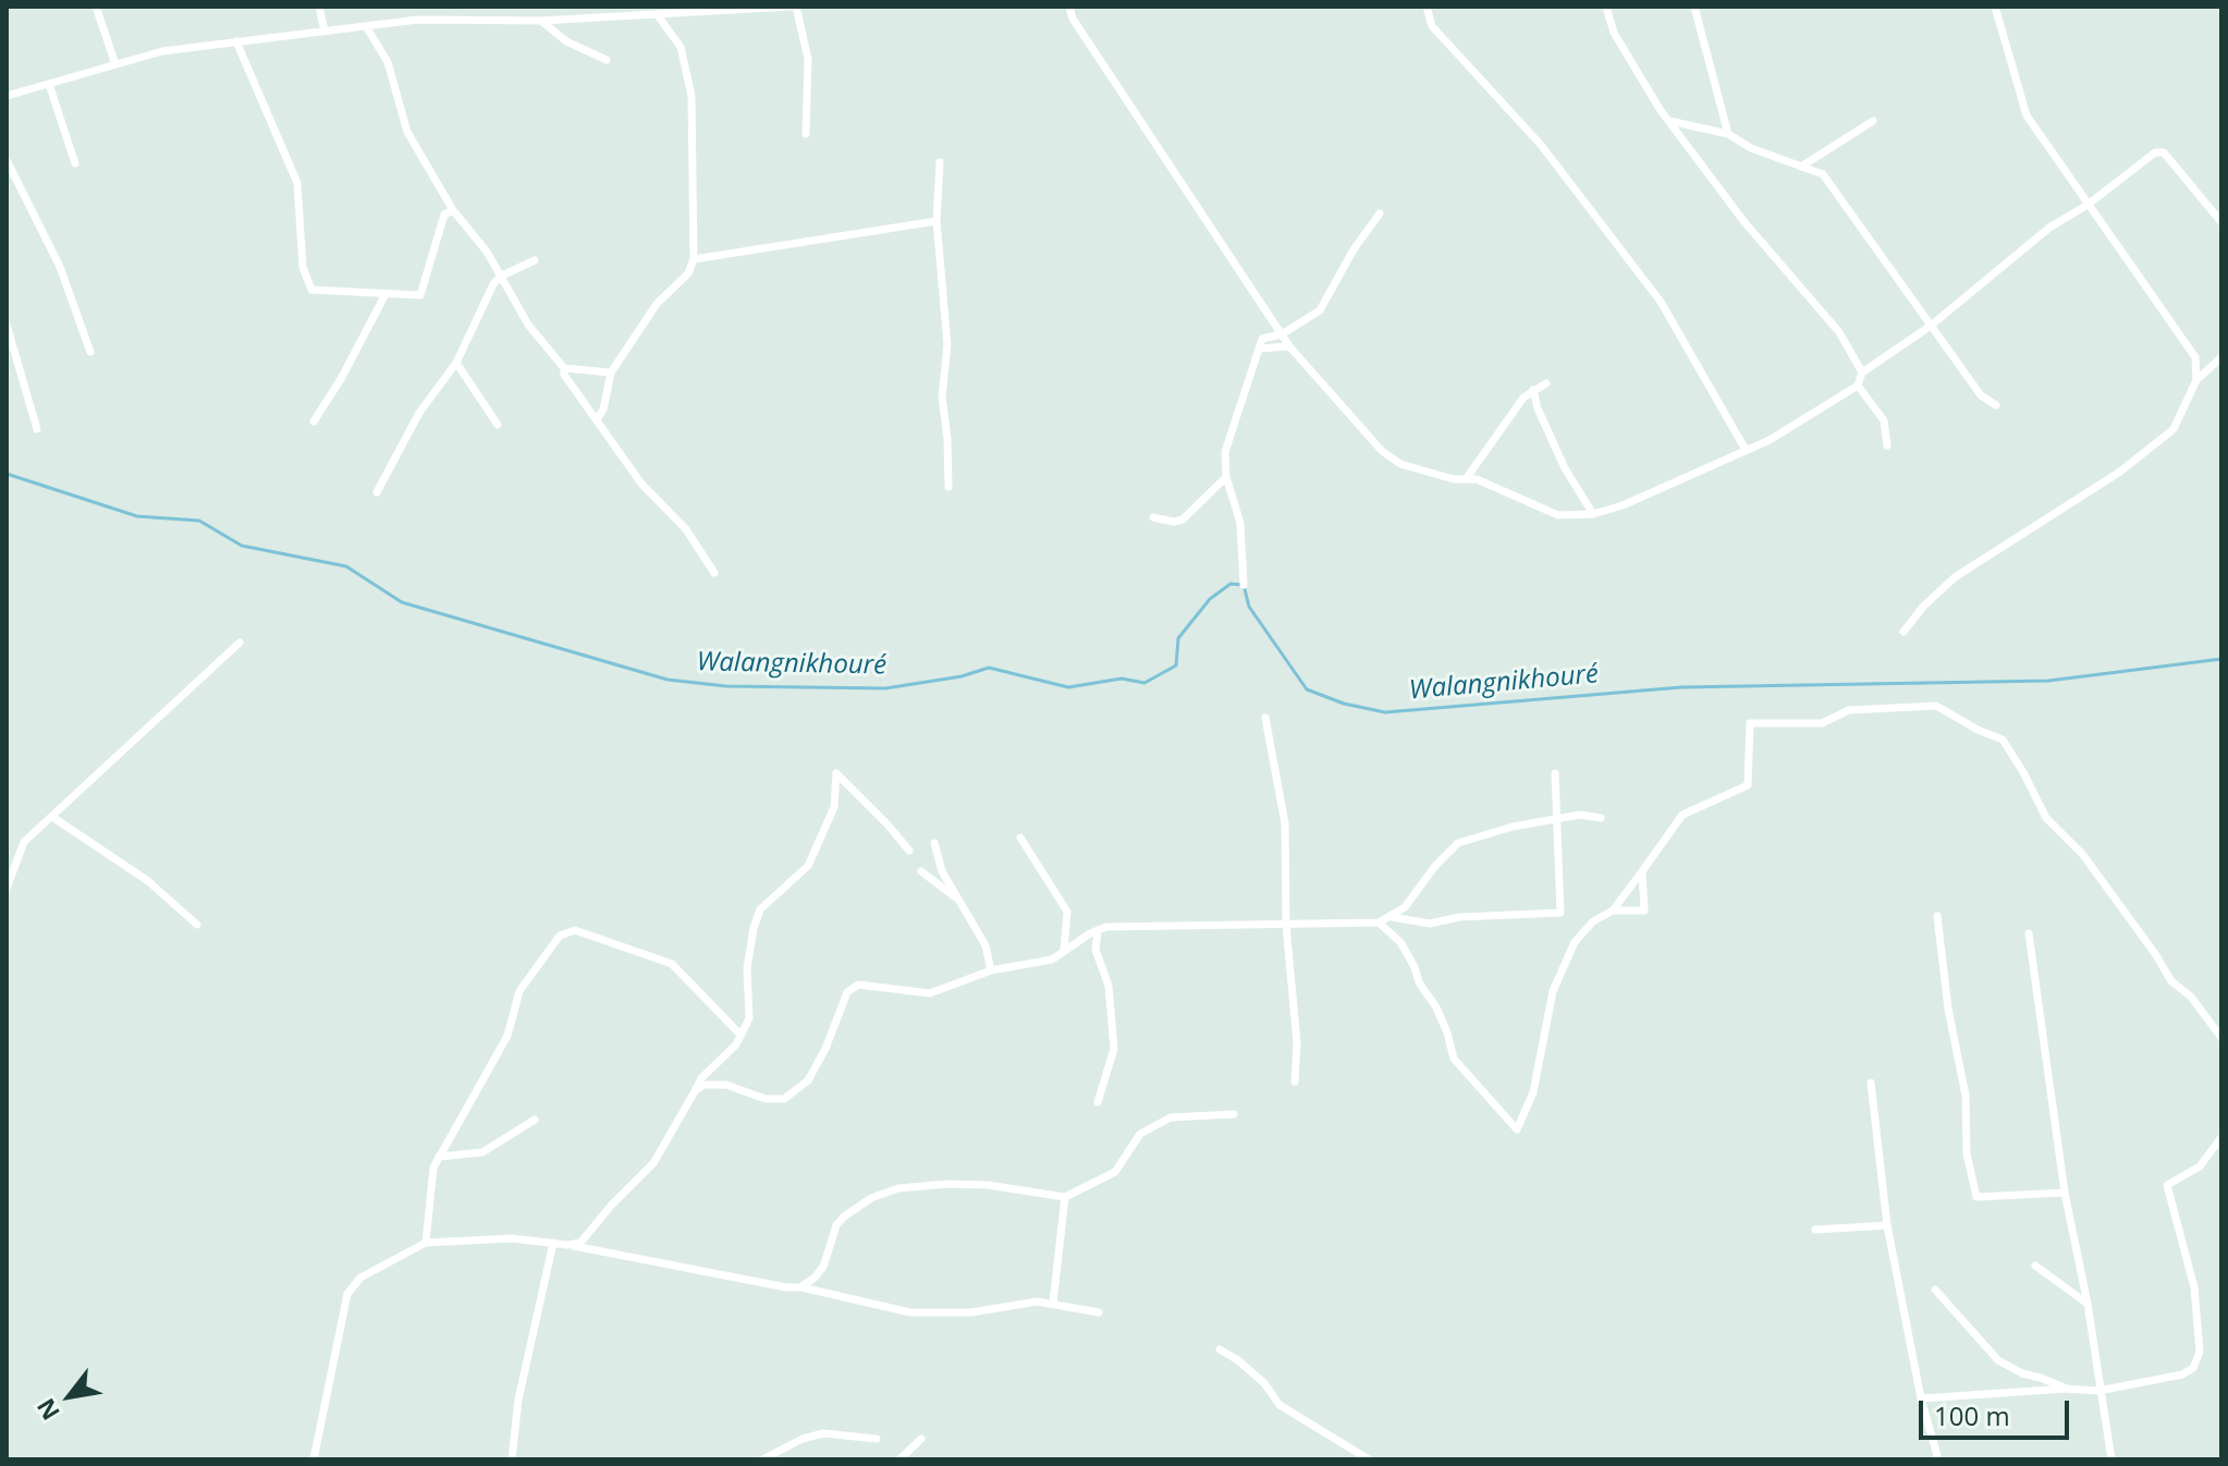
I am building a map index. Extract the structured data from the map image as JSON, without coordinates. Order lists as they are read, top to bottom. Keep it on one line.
{"water":["Walangnikhouré"],"scale_bar":"100 m","north":"bottom left"}
